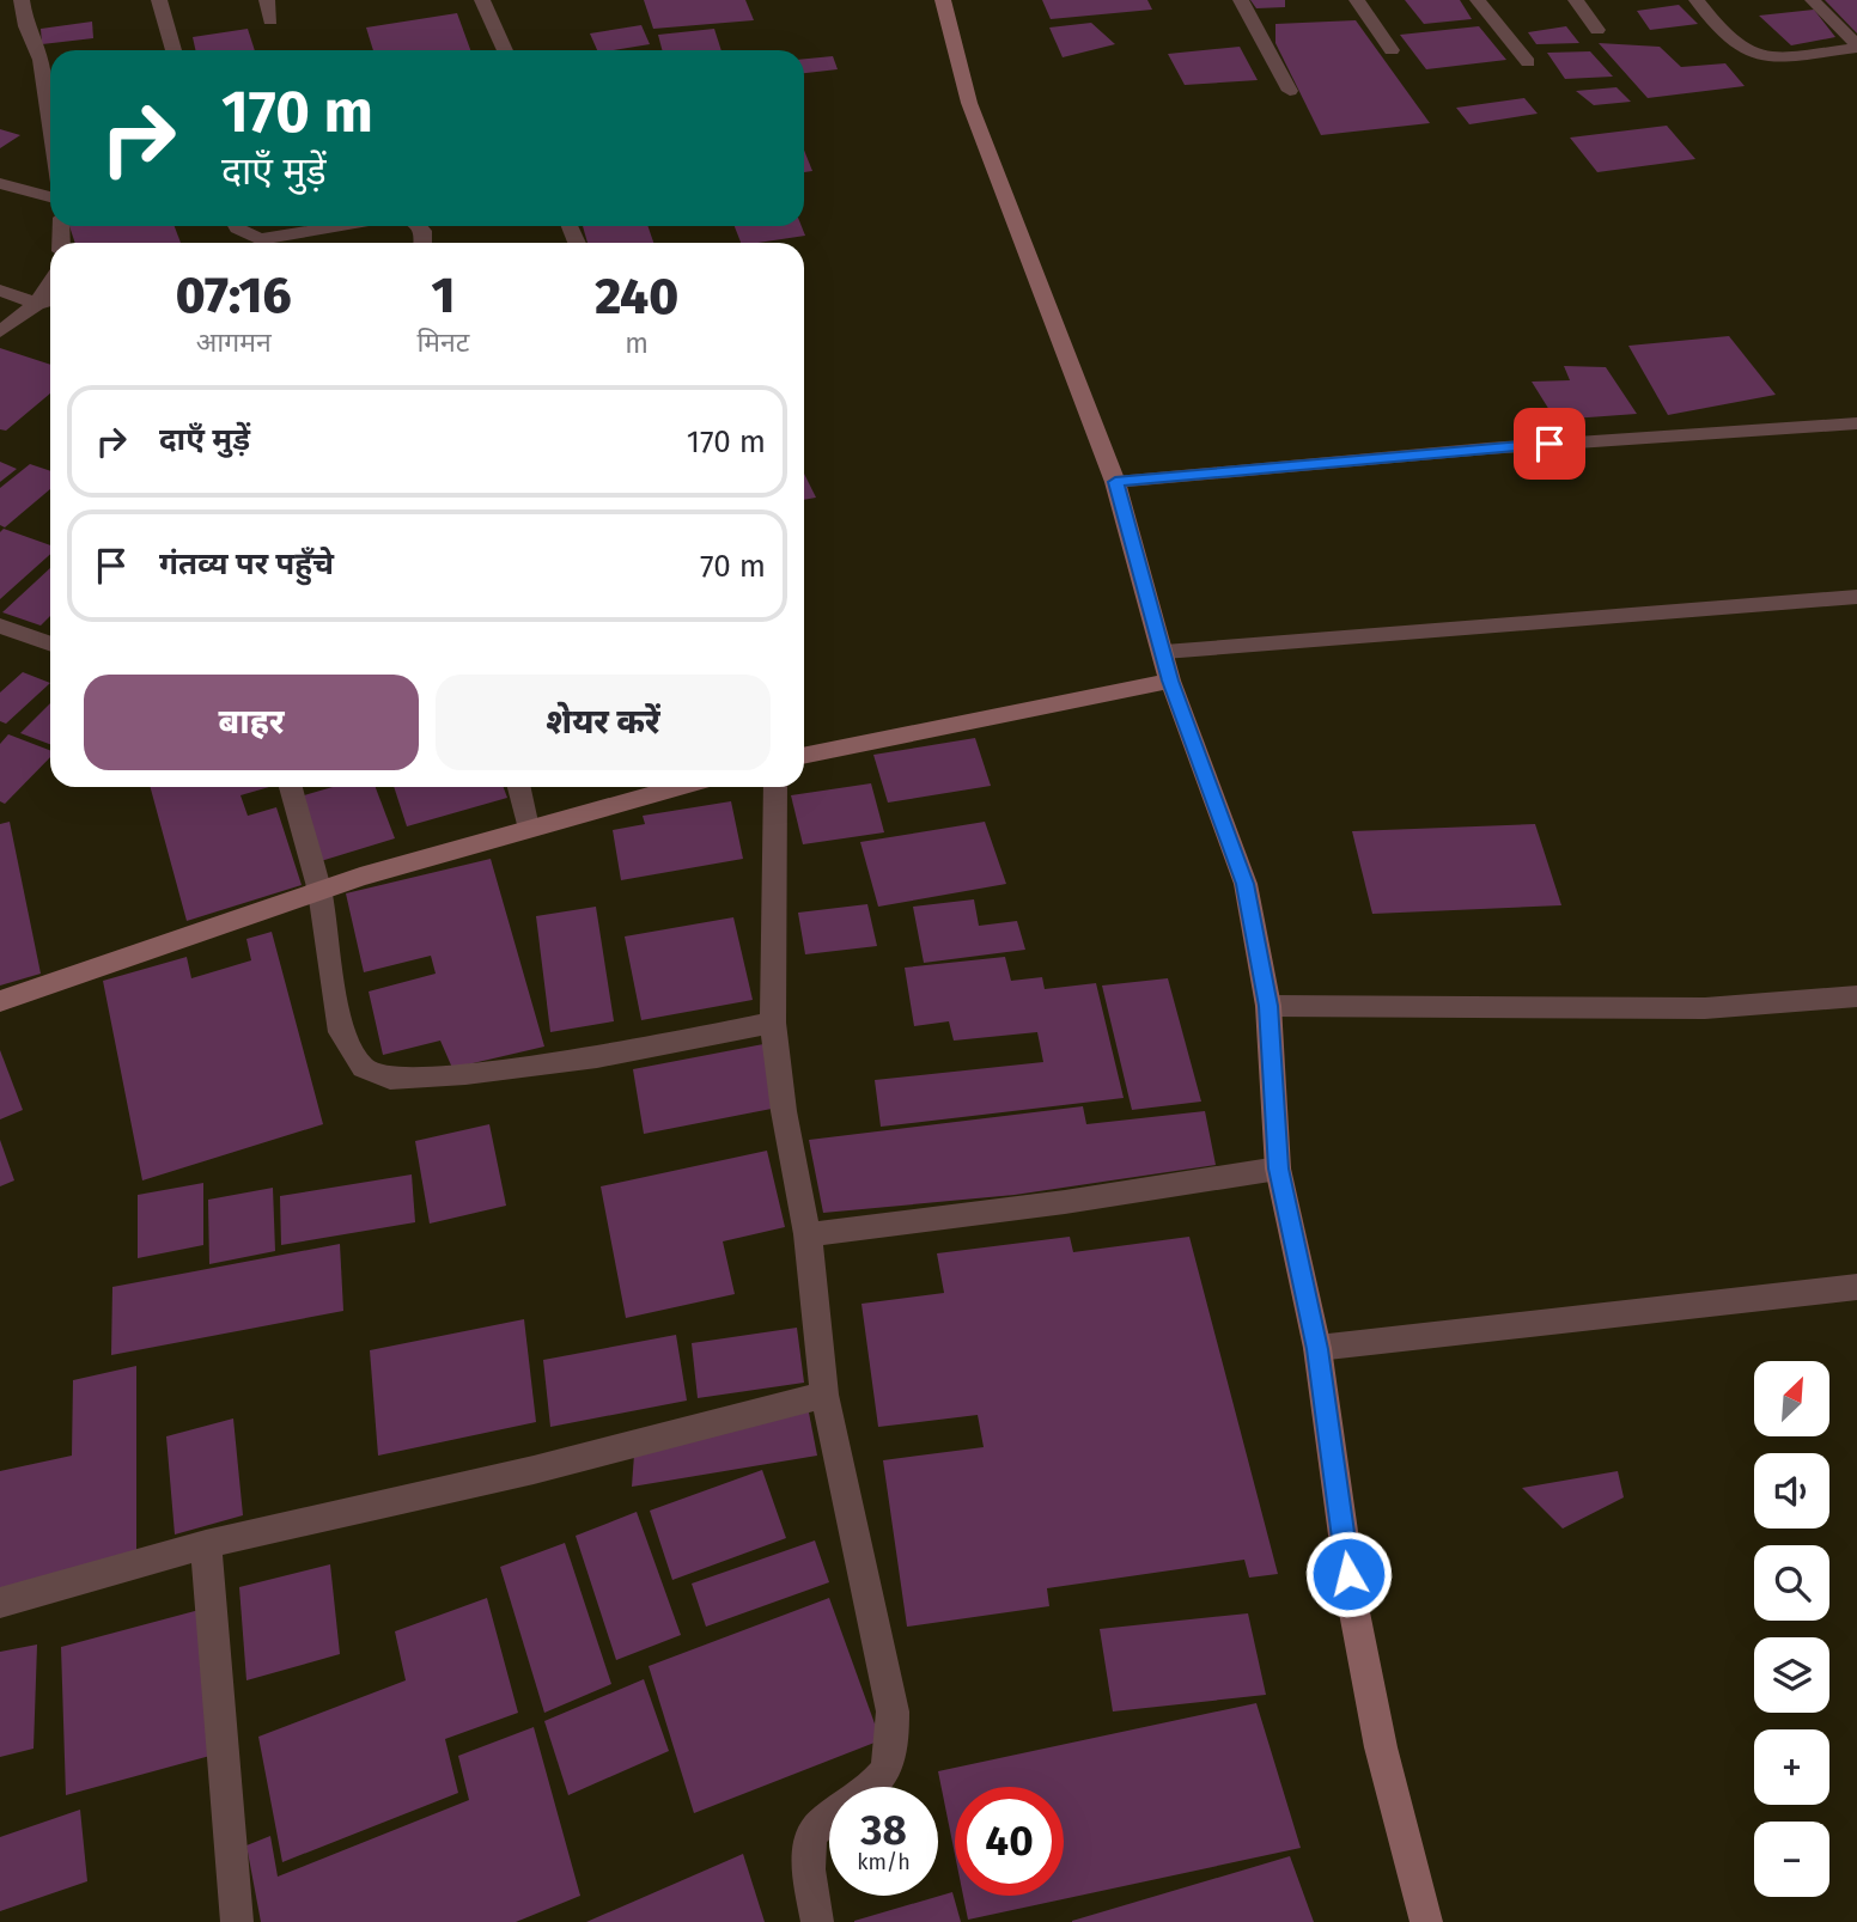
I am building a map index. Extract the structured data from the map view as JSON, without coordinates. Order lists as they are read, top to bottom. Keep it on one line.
{"north":"top right","page":{"turn":["170 m","दाएँ मुड़ें"],"eta":["07:16","आगमन","1","मिनट","240","m"],"list":[{"name":"दाएँ मुड़ें","value":"170 m"},{"name":"गंतव्य पर पहुँचे","value":"70 m"}],"buttons":["बाहर","शेयर करें"],"map_buttons":["+","−"],"speed":"38 km/h","limit":"40"}}
